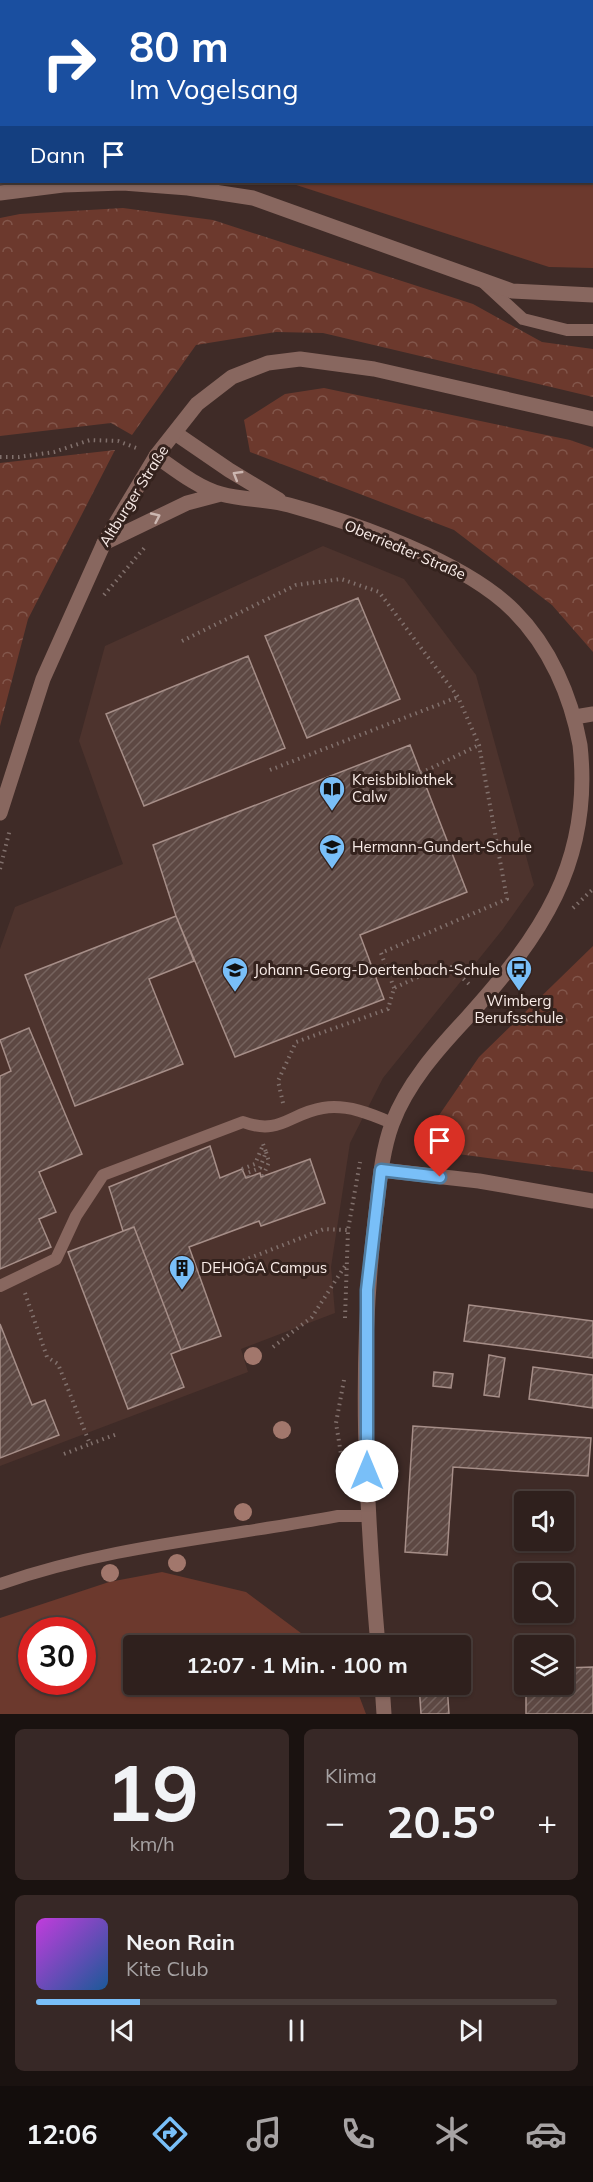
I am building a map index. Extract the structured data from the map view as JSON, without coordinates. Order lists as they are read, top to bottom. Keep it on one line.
{"streets":{"street":["Altburger Straße","Oberriedter Straße"]},"crossings":[["Altburger Straße","Oberriedter Straße"]],"places":{"library":["Kreisbibliothek Calw"],"school or university":["Hermann-Gundert-Schule","Johann-Georg-Doertenbach-Schule"],"bus stop":["Wimberg Berufsschule"],"building":["DEHOGA Campus"]},"page":{"turn":["80 m","Im Vogelsang"],"then":"Dann","limit":"30","trip":"12:07 · 1 Min. · 100 m","tile":[["19","km/h"],"Klima"],"heat":["−","20.5°","+"],"song":["Neon Rain","Kite Club"],"tabs":"12:06"}}
